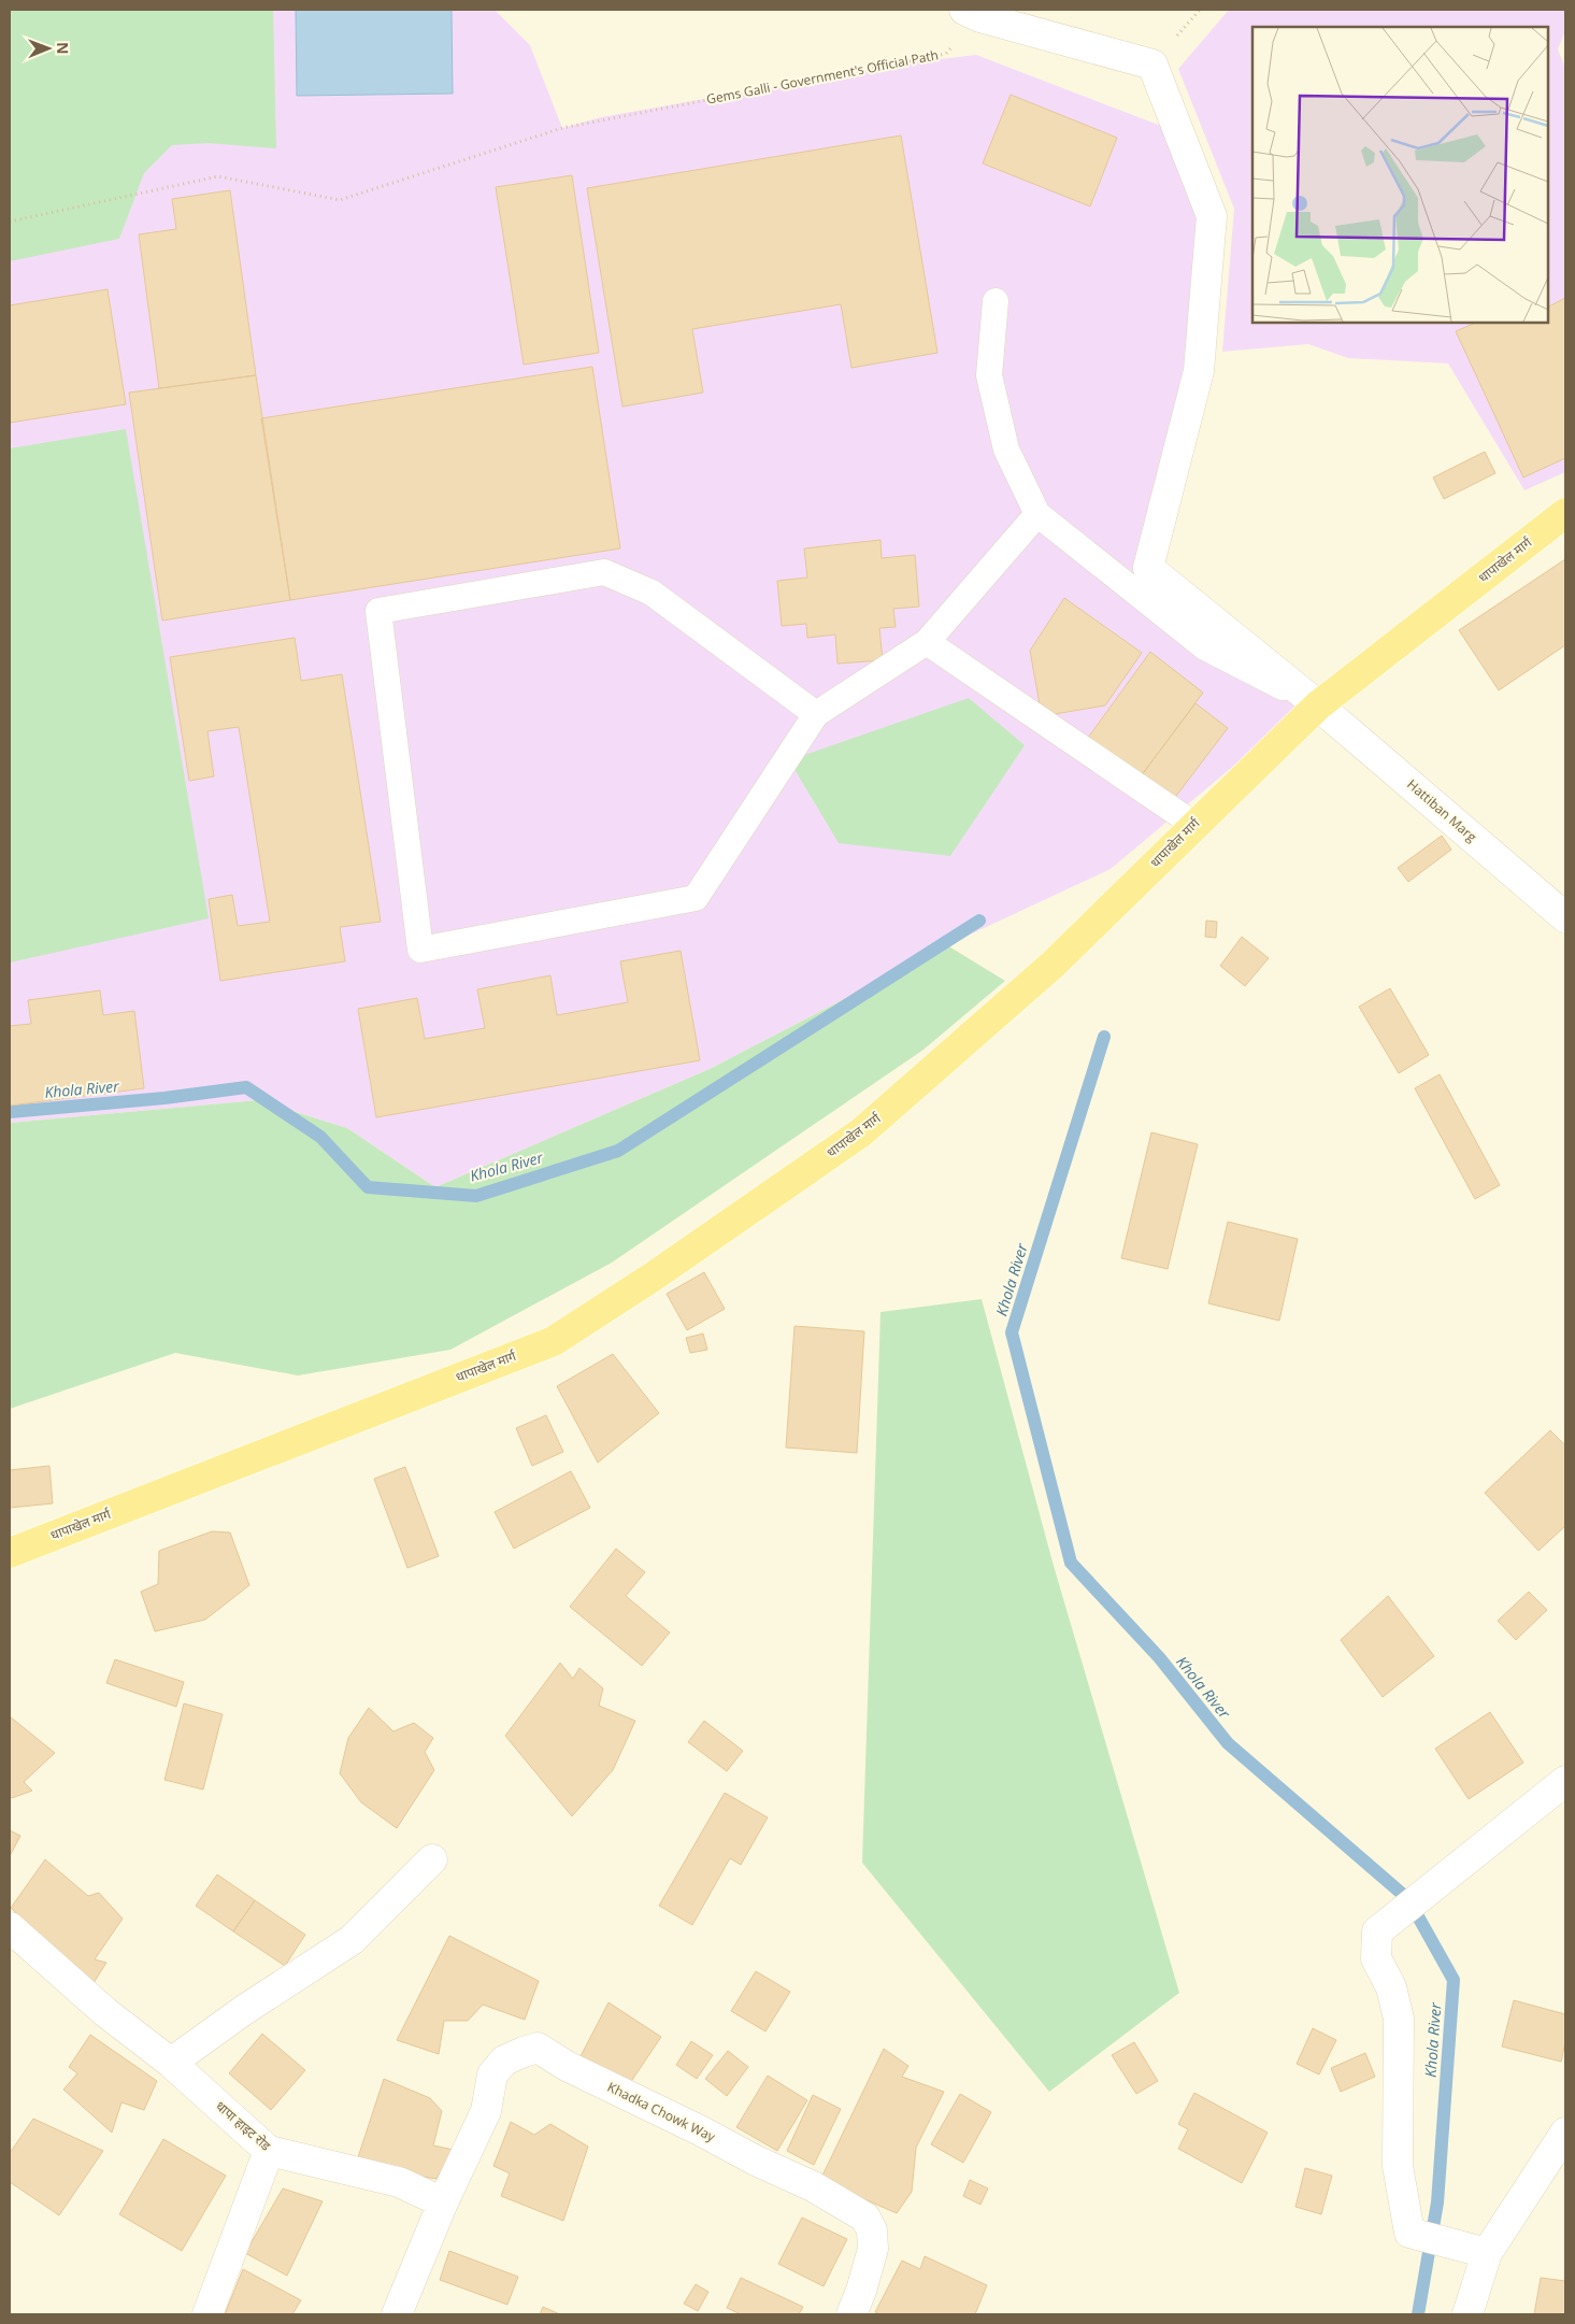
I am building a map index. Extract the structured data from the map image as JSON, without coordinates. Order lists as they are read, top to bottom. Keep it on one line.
{"streets":{"main road":["धापाखेल मार्ग"],"street":["Hattiban Marg","Khadka Chowk Way","धापा हाइट रोड"],"path":["Gems Galli - Government's Official Path"]},"crossings":[["धापाखेल मार्ग","Hattiban Marg"],["Khadka Chowk Way","धापा हाइट रोड"]],"water":["Khola River"],"north":"right"}
